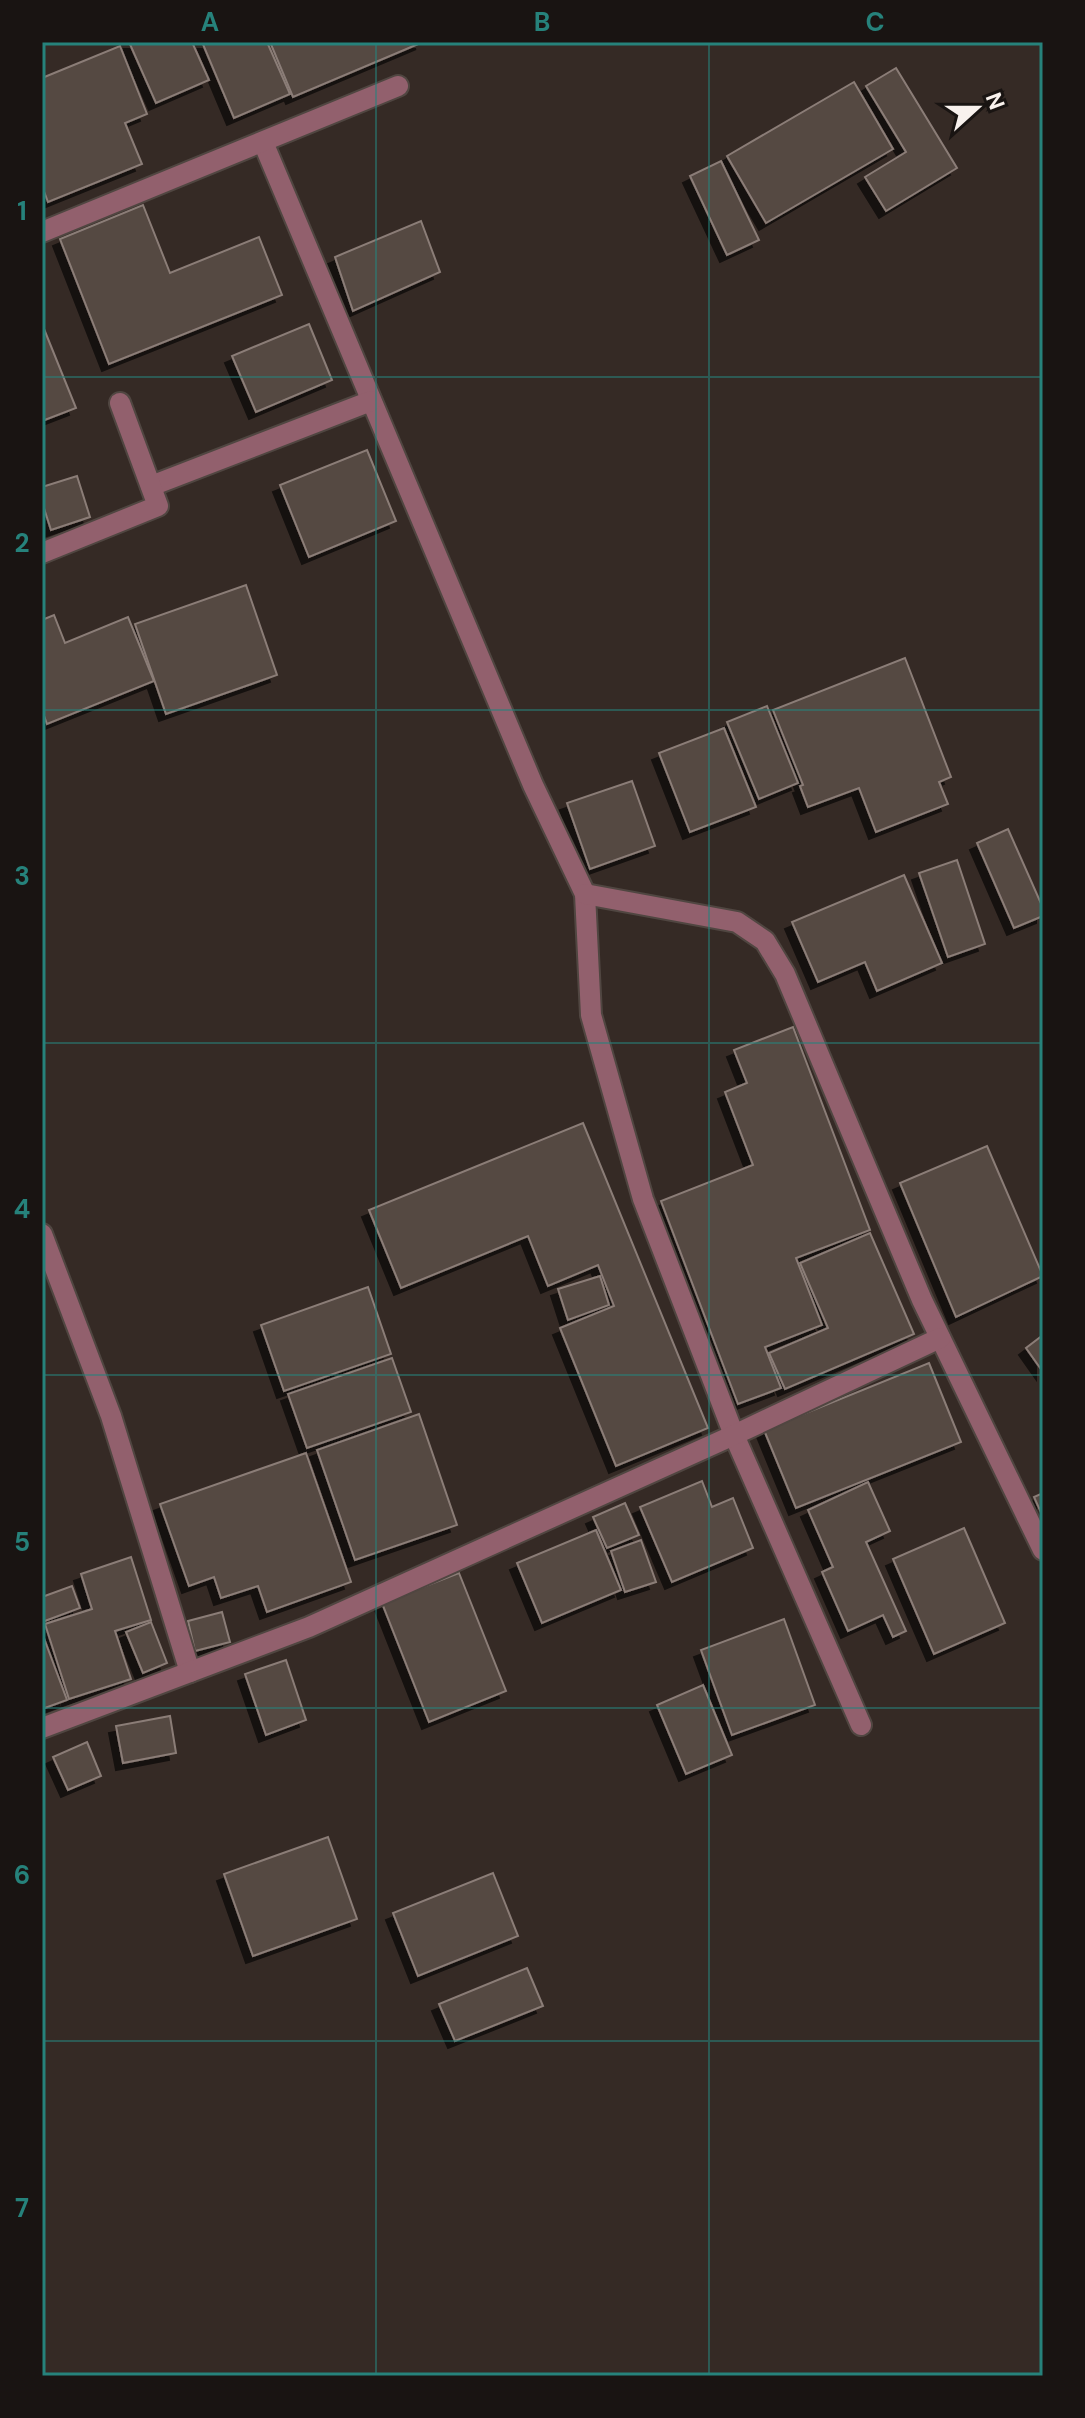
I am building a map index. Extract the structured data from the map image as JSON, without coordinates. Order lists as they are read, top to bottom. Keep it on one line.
{"north":"right","grid":{"columns":["A","B","C"],"rows":["1","2","3","4","5","6","7"]}}
